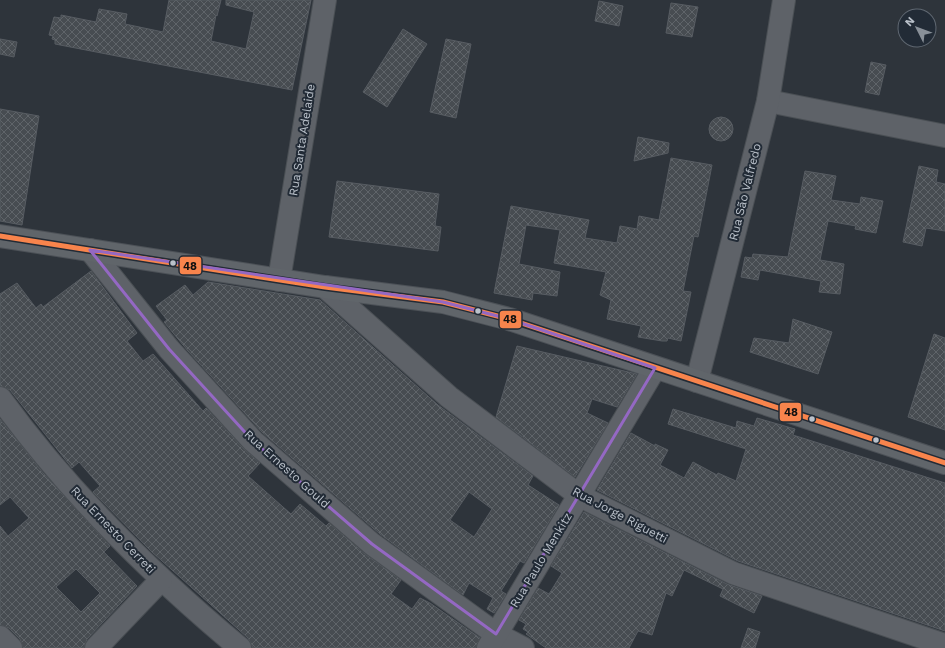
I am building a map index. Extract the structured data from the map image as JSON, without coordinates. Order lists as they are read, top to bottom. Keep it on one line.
{"streets":{"street":["Rua Santa Adelaide","Rua São Valfredo","Rua Ernesto Gould","Rua Jorge Riguetti","Rua Ernesto Cerreti","Rua Paulo Menkitz"]},"crossings":[["Rua Ernesto Gould","Rua Paulo Menkitz"],["Rua Jorge Riguetti","Rua Paulo Menkitz"]],"lines":["transit line 48"],"north":"top left"}
